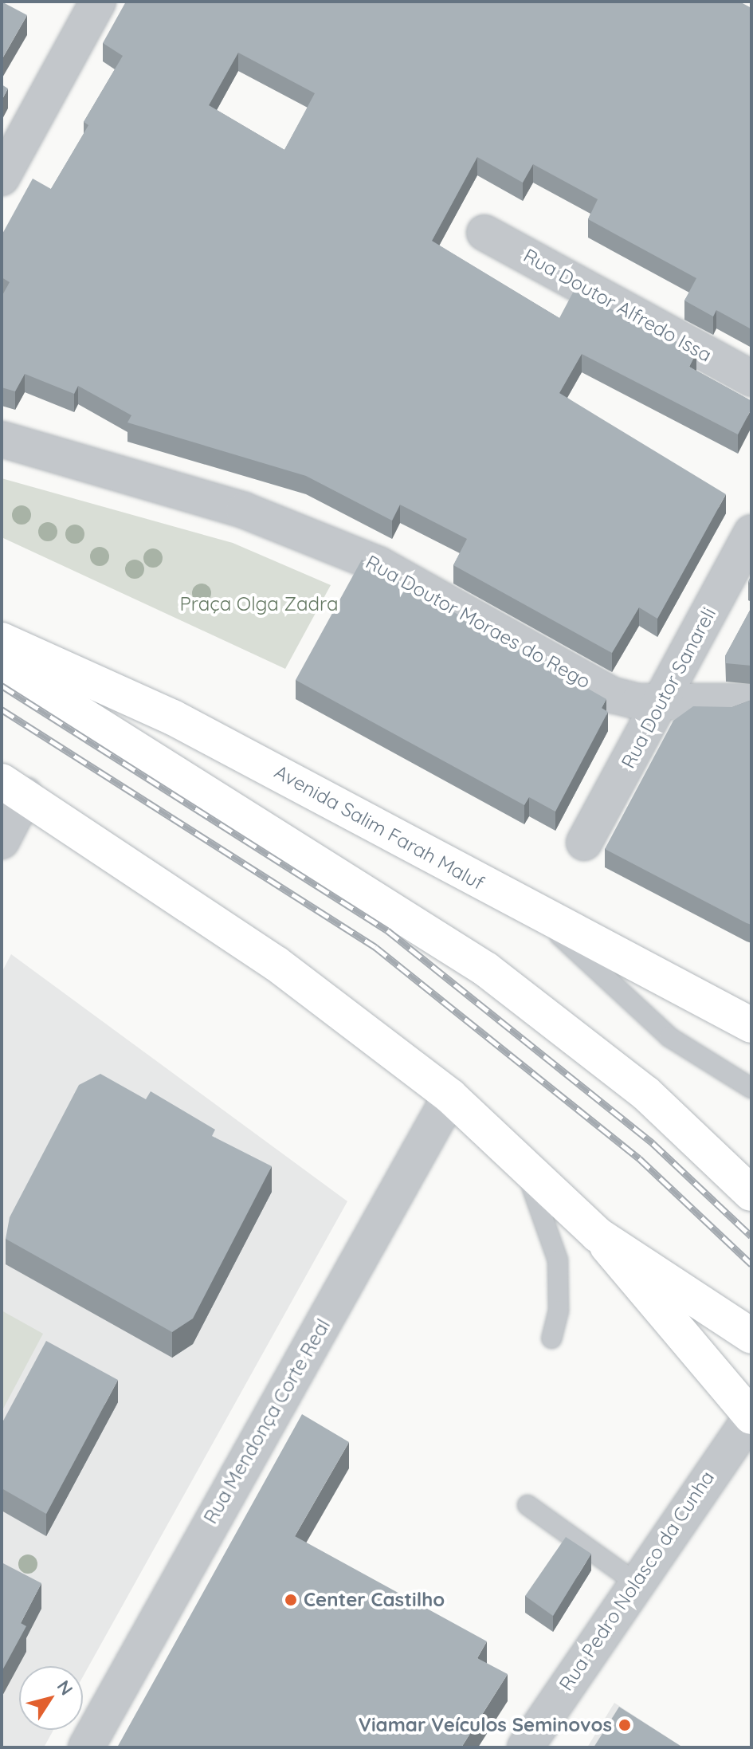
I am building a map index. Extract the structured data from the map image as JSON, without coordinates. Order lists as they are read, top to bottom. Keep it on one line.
{"streets":{"main road":["Avenida Salim Farah Maluf"],"street":["Rua Doutor Alfredo Issa","Rua Doutor Moraes do Rego","Rua Doutor Sanareli","Rua Mendonça Corte Real","Rua Pedro Nolasco da Cunha"]},"crossings":[["Rua Doutor Moraes do Rego","Rua Doutor Sanareli"]],"parks":["Praça Olga Zadra"],"places":["Center Castilho","Viamar Veículos Seminovos"],"north":"top right"}
